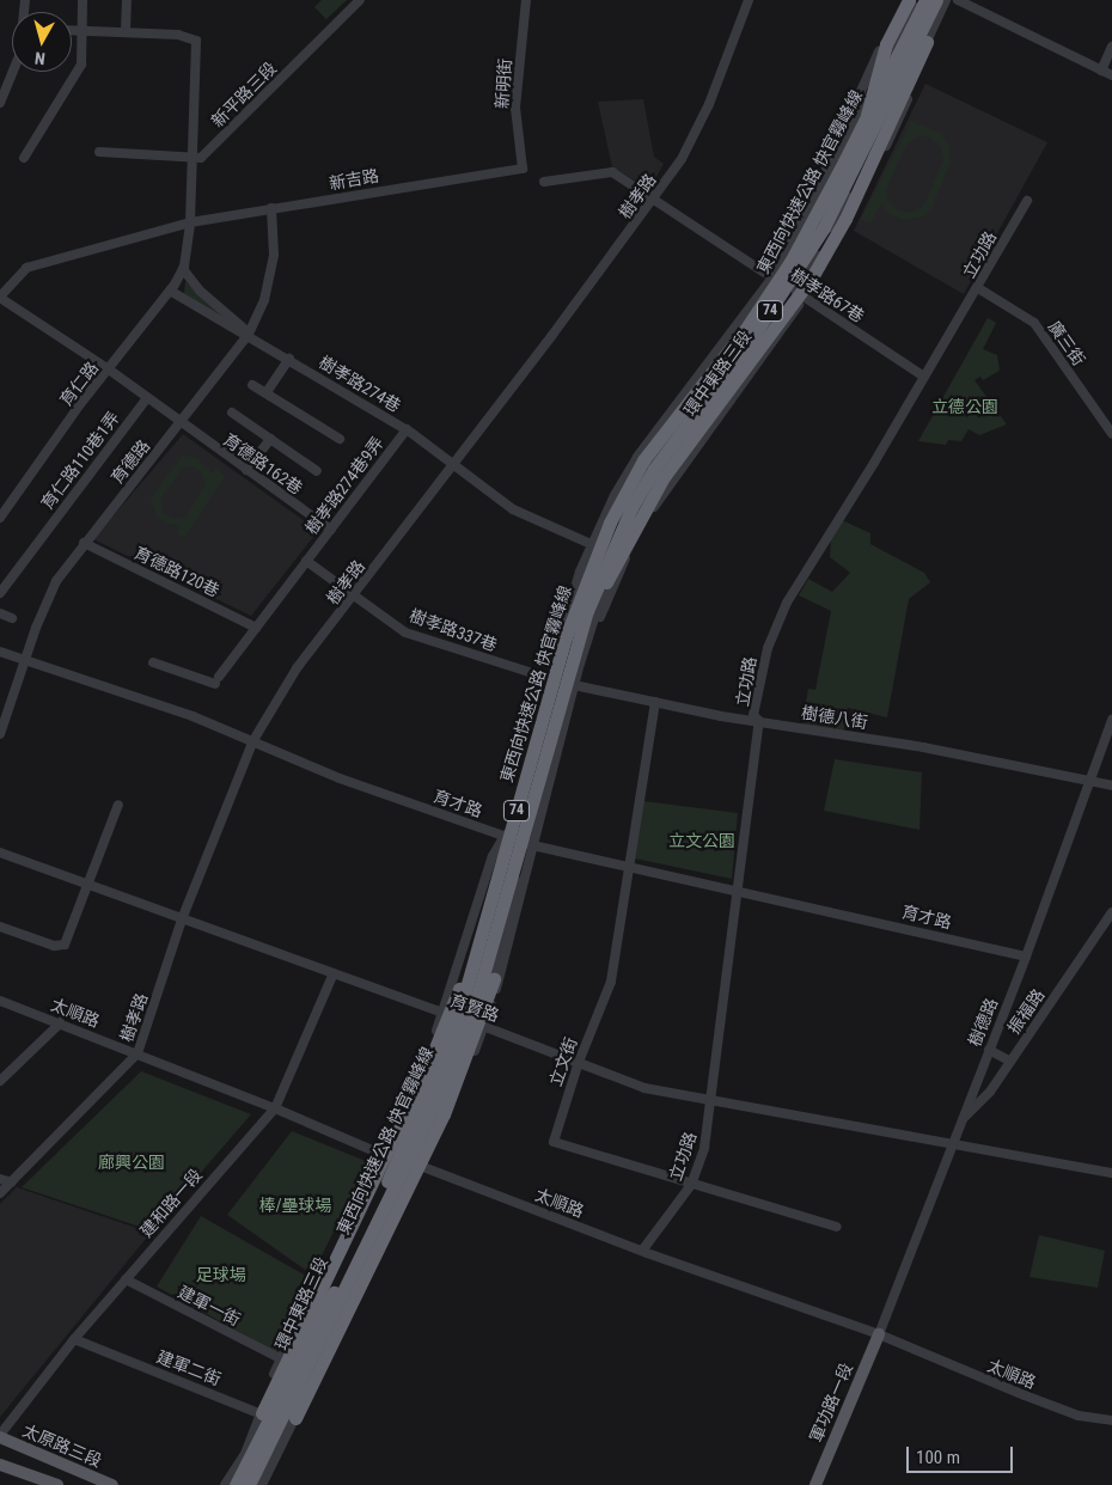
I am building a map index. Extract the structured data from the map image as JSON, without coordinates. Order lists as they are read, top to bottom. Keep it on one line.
{"streets":{"highway":["東西向快速公路 快官霧峰線","74"],"main road":["軍功路一段","太原路三段"],"street":["新明街","新平路三段","新吉路","樹孝路","立功路","樹孝路67巷","廣三街","環中東路三段","育仁路","樹孝路274巷","育仁路110巷1弄","育德路","育德路162巷","樹孝路274巷9弄","育德路120巷","樹孝路337巷","樹德八街","育才路","育賢路","振福路","太順路","樹德路","立文街","建和路一段","建軍一街","建軍二街"]},"crossings":[["新明街","新吉路"],["新吉路","育德路"],["東西向快速公路 快官霧峰線","74"],["樹孝路","樹孝路67巷"],["樹孝路","樹孝路274巷"],["樹孝路","樹孝路337巷"],["樹孝路","育才路"],["樹孝路","育賢路"],["樹孝路","太順路"],["立功路","樹孝路67巷"],["立功路","廣三街"],["立功路","樹德八街"],["立功路","育才路"],["立功路","育賢路"],["立功路","太順路"],["立功路","立文街"],["樹孝路67巷","環中東路三段"],["74","環中東路三段"],["環中東路三段","樹孝路274巷"],["環中東路三段","樹孝路337巷"],["環中東路三段","樹德八街"],["環中東路三段","育才路"],["環中東路三段","育賢路"],["環中東路三段","太順路"],["環中東路三段","建軍一街"],["環中東路三段","建軍二街"],["樹孝路274巷","育德路"],["樹孝路274巷","樹孝路274巷9弄"],["育德路","育德路162巷"],["育德路","育德路120巷"],["育德路","育才路"],["育德路162巷","樹孝路274巷9弄"],["樹孝路274巷9弄","育德路120巷"],["樹孝路274巷9弄","樹孝路337巷"],["樹德八街","樹德路"],["樹德八街","立文街"],["育才路","樹德路"],["育才路","立文街"],["育賢路","樹德路"],["育賢路","立文街"],["育賢路","建和路一段"],["振福路","樹德路"],["太順路","樹德路"],["太順路","建和路一段"],["太順路","軍功路一段"],["樹德路","軍功路一段"],["建和路一段","建軍一街"],["建和路一段","建軍二街"],["建和路一段","太原路三段"]],"parks":["立德公園","立文公園","廊興公園","棒/壘球場","足球場"],"scale_bar":"100 m","north":"bottom"}
